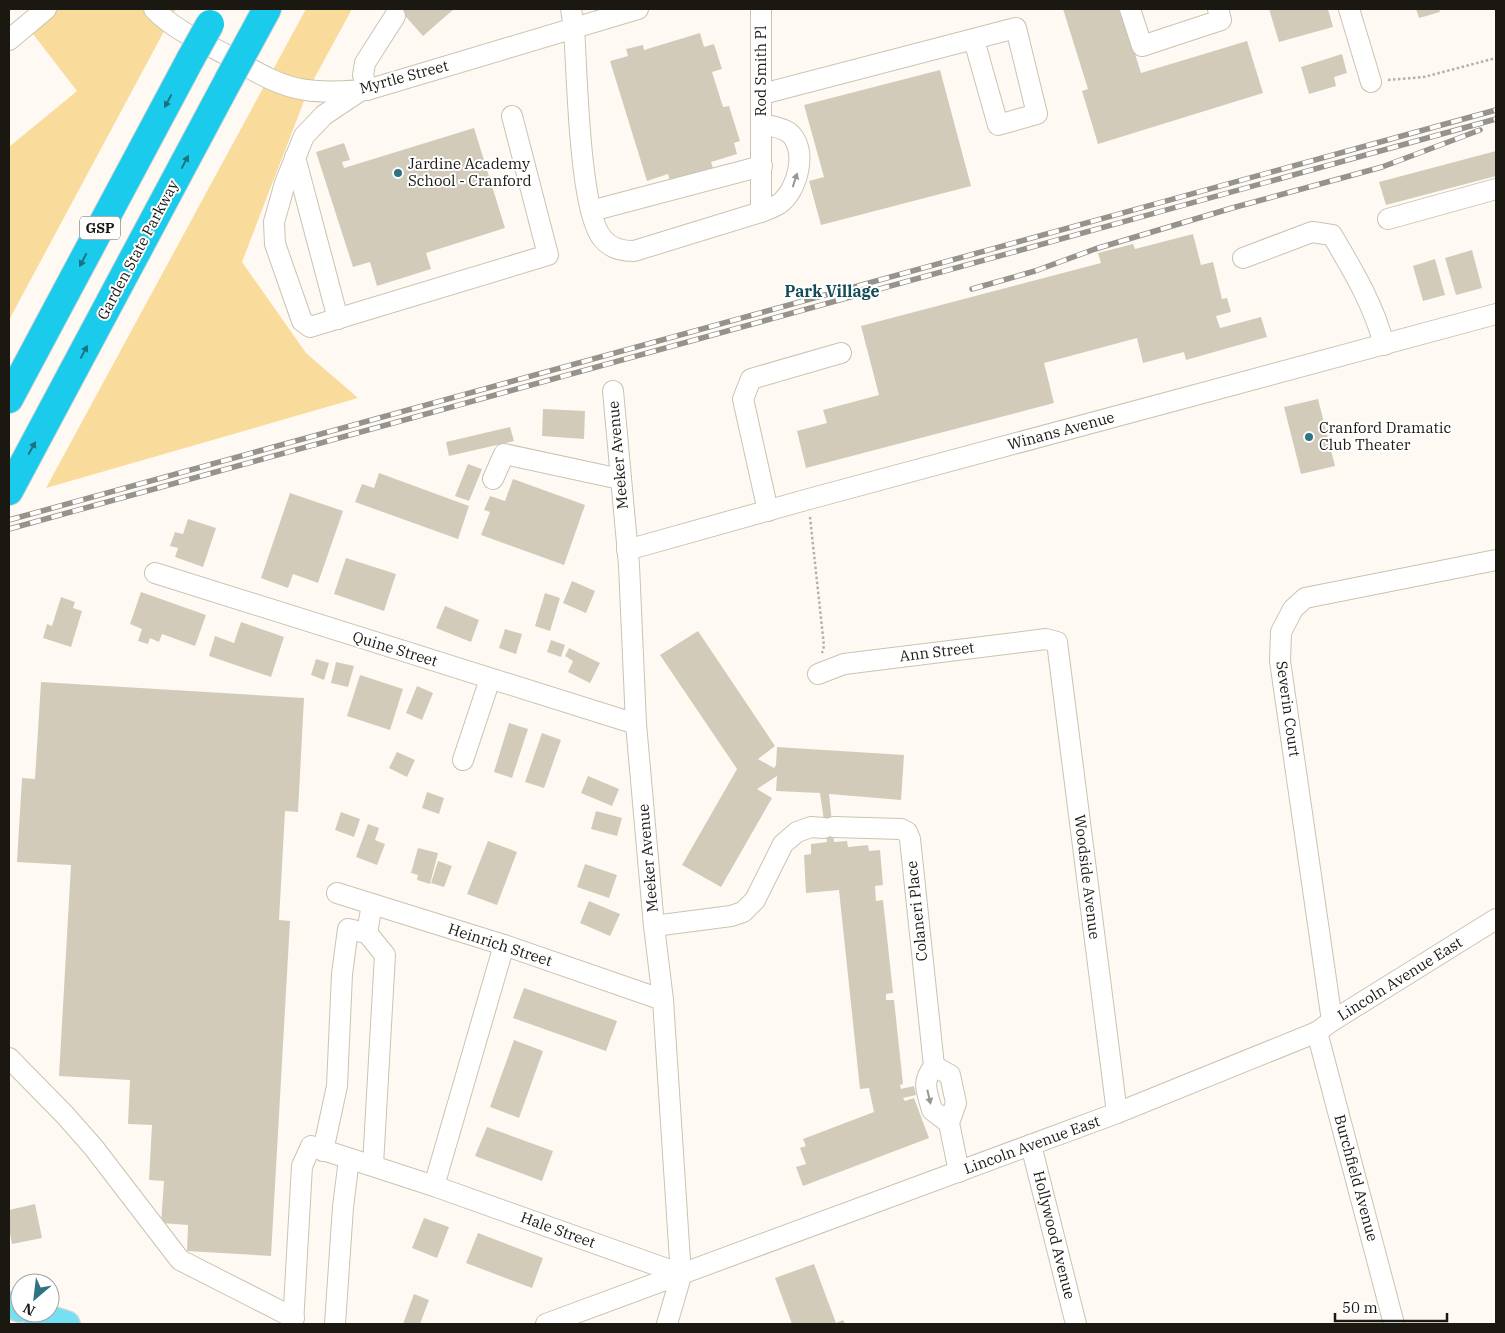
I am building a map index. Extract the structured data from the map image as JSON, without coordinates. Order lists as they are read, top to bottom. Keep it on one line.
{"streets":{"highway":["GSP","Garden State Parkway"],"street":["Rod Smith Pl","Myrtle Street","Winans Avenue","Meeker Avenue","Quine Street","Ann Street","Severin Court","Woodside Avenue","Colaneri Place","Heinrich Street","Lincoln Avenue East","Burchfield Avenue","Hale Street","Hollywood Avenue"]},"crossings":[["Winans Avenue","Meeker Avenue"],["Meeker Avenue","Quine Street"],["Meeker Avenue","Colaneri Place"],["Meeker Avenue","Heinrich Street"],["Meeker Avenue","Lincoln Avenue East"],["Meeker Avenue","Hale Street"],["Ann Street","Woodside Avenue"],["Severin Court","Lincoln Avenue East"],["Severin Court","Burchfield Avenue"],["Woodside Avenue","Lincoln Avenue East"],["Colaneri Place","Lincoln Avenue East"],["Lincoln Avenue East","Burchfield Avenue"],["Lincoln Avenue East","Hale Street"],["Lincoln Avenue East","Hollywood Avenue"]],"districts":["Park Village"],"places":["Jardine Academy School - Cranford","Cranford Dramatic Club Theater"],"scale_bar":"50 m","north":"bottom left"}
